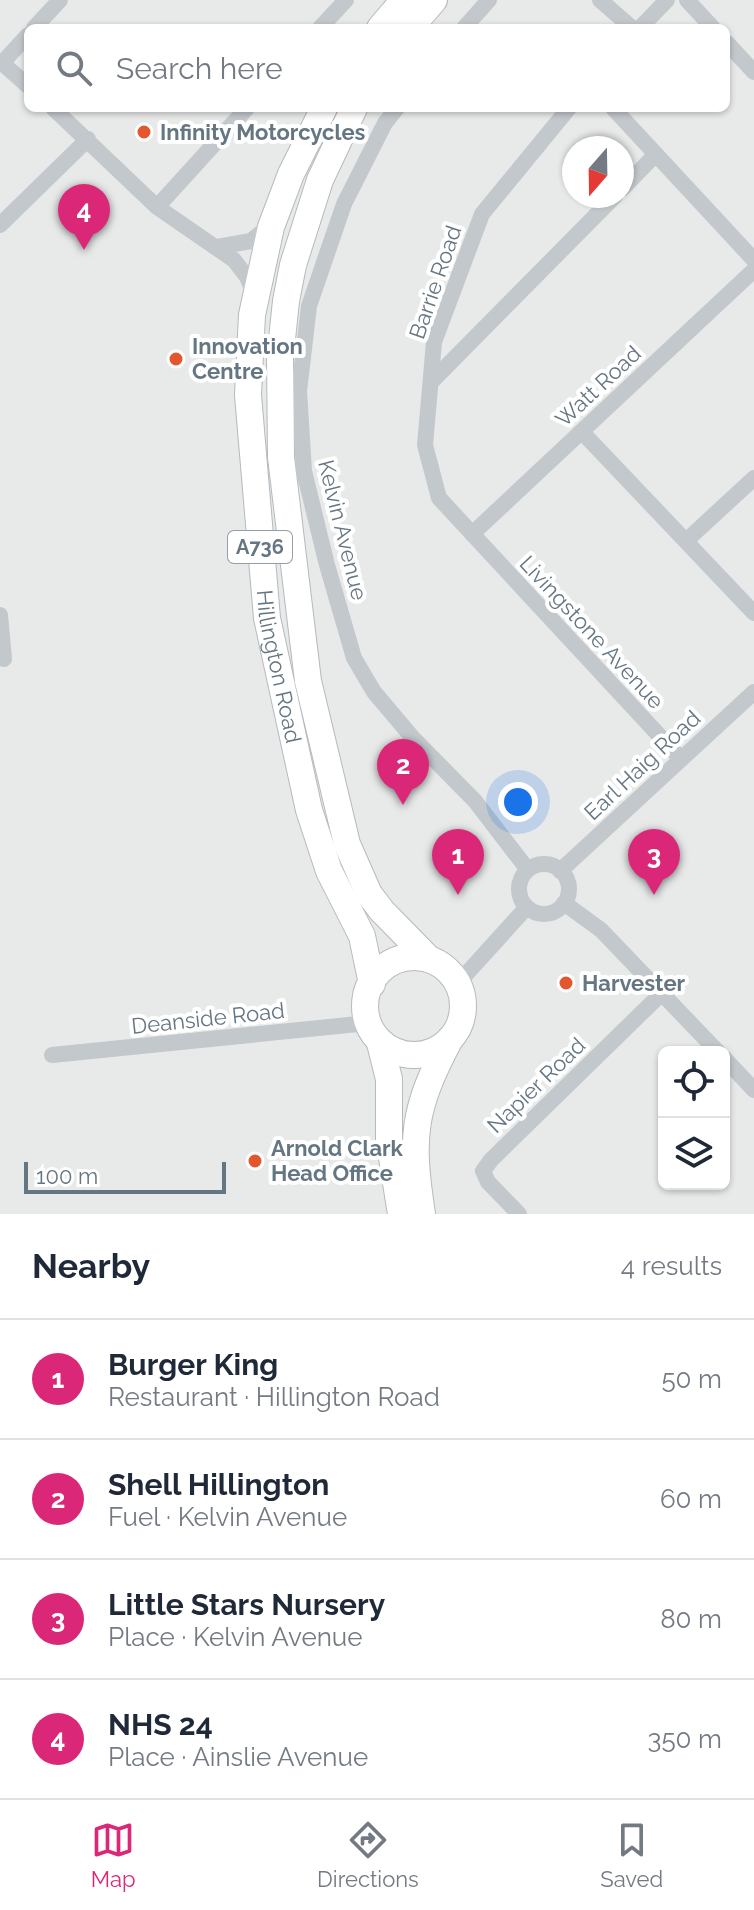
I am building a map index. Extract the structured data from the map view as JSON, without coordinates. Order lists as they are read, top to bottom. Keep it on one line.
{"streets":{"main road":["A736","Hillington Road"],"street":["Barrie Road","Watt Road","Kelvin Avenue","Livingstone Avenue","Earl Haig Road","Deanside Road","Napier Road"]},"crossings":[["Barrie Road","Watt Road"],["Barrie Road","Livingstone Avenue"],["Watt Road","Livingstone Avenue"],["Kelvin Avenue","Earl Haig Road"],["A736","Hillington Road"],["A736","Deanside Road"],["Livingstone Avenue","Earl Haig Road"],["Hillington Road","Deanside Road"]],"places":["Infinity Motorcycles","Innovation Centre","Harvester","Arnold Clark Head Office"],"scale_bar":"100 m","north":"bottom","page":{"search":"Search here","pins":["4","2","1","3"],"scale":"100 m","heading":["Nearby","4 results"],"list":[{"mark":"1","name":"Burger King","note":"Restaurant · Hillington Road","value":"50 m"},{"mark":"2","name":"Shell Hillington","note":"Fuel · Kelvin Avenue","value":"60 m"},{"mark":"3","name":"Little Stars Nursery","note":"Place · Kelvin Avenue","value":"80 m"},{"mark":"4","name":"NHS 24","note":"Place · Ainslie Avenue","value":"350 m"}],"nav":["Map","Directions","Saved"]}}
